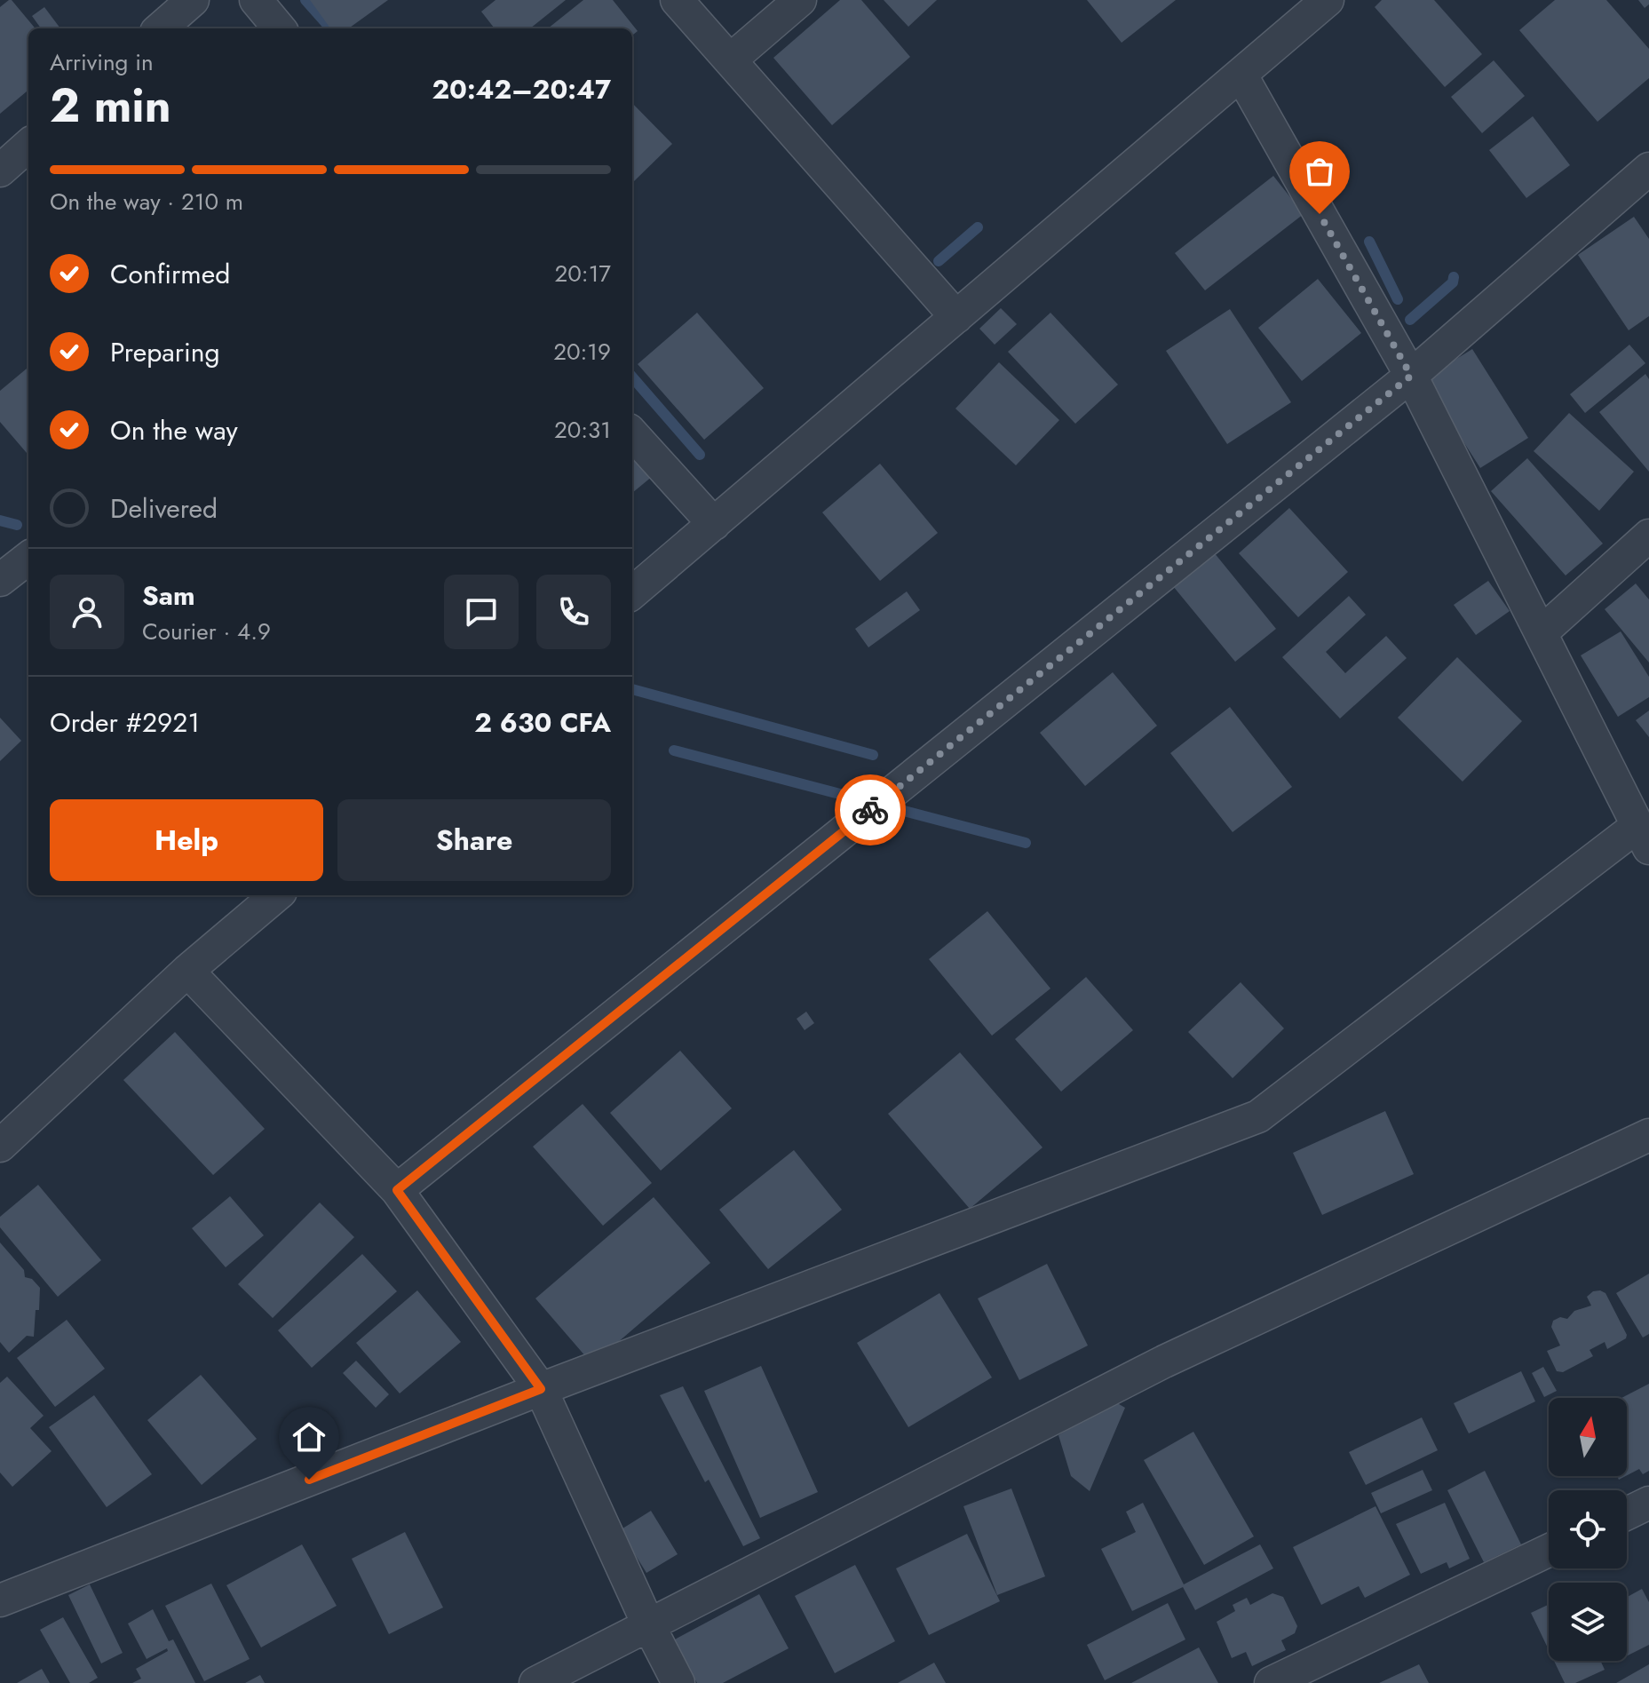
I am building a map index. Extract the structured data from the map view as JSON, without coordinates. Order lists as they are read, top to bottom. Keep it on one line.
{"north":"top","page":{"heading":["2 min","Arriving in","20:42–20:47"],"panel":["Sam","Courier · 4.9","Order #2921","2 630 CFA"],"bar":"On the way · 210 m","list":[["Confirmed","20:17"],["Preparing","20:19"],["On the way","20:31"],"Delivered"],"buttons":["Help","Share"]}}
